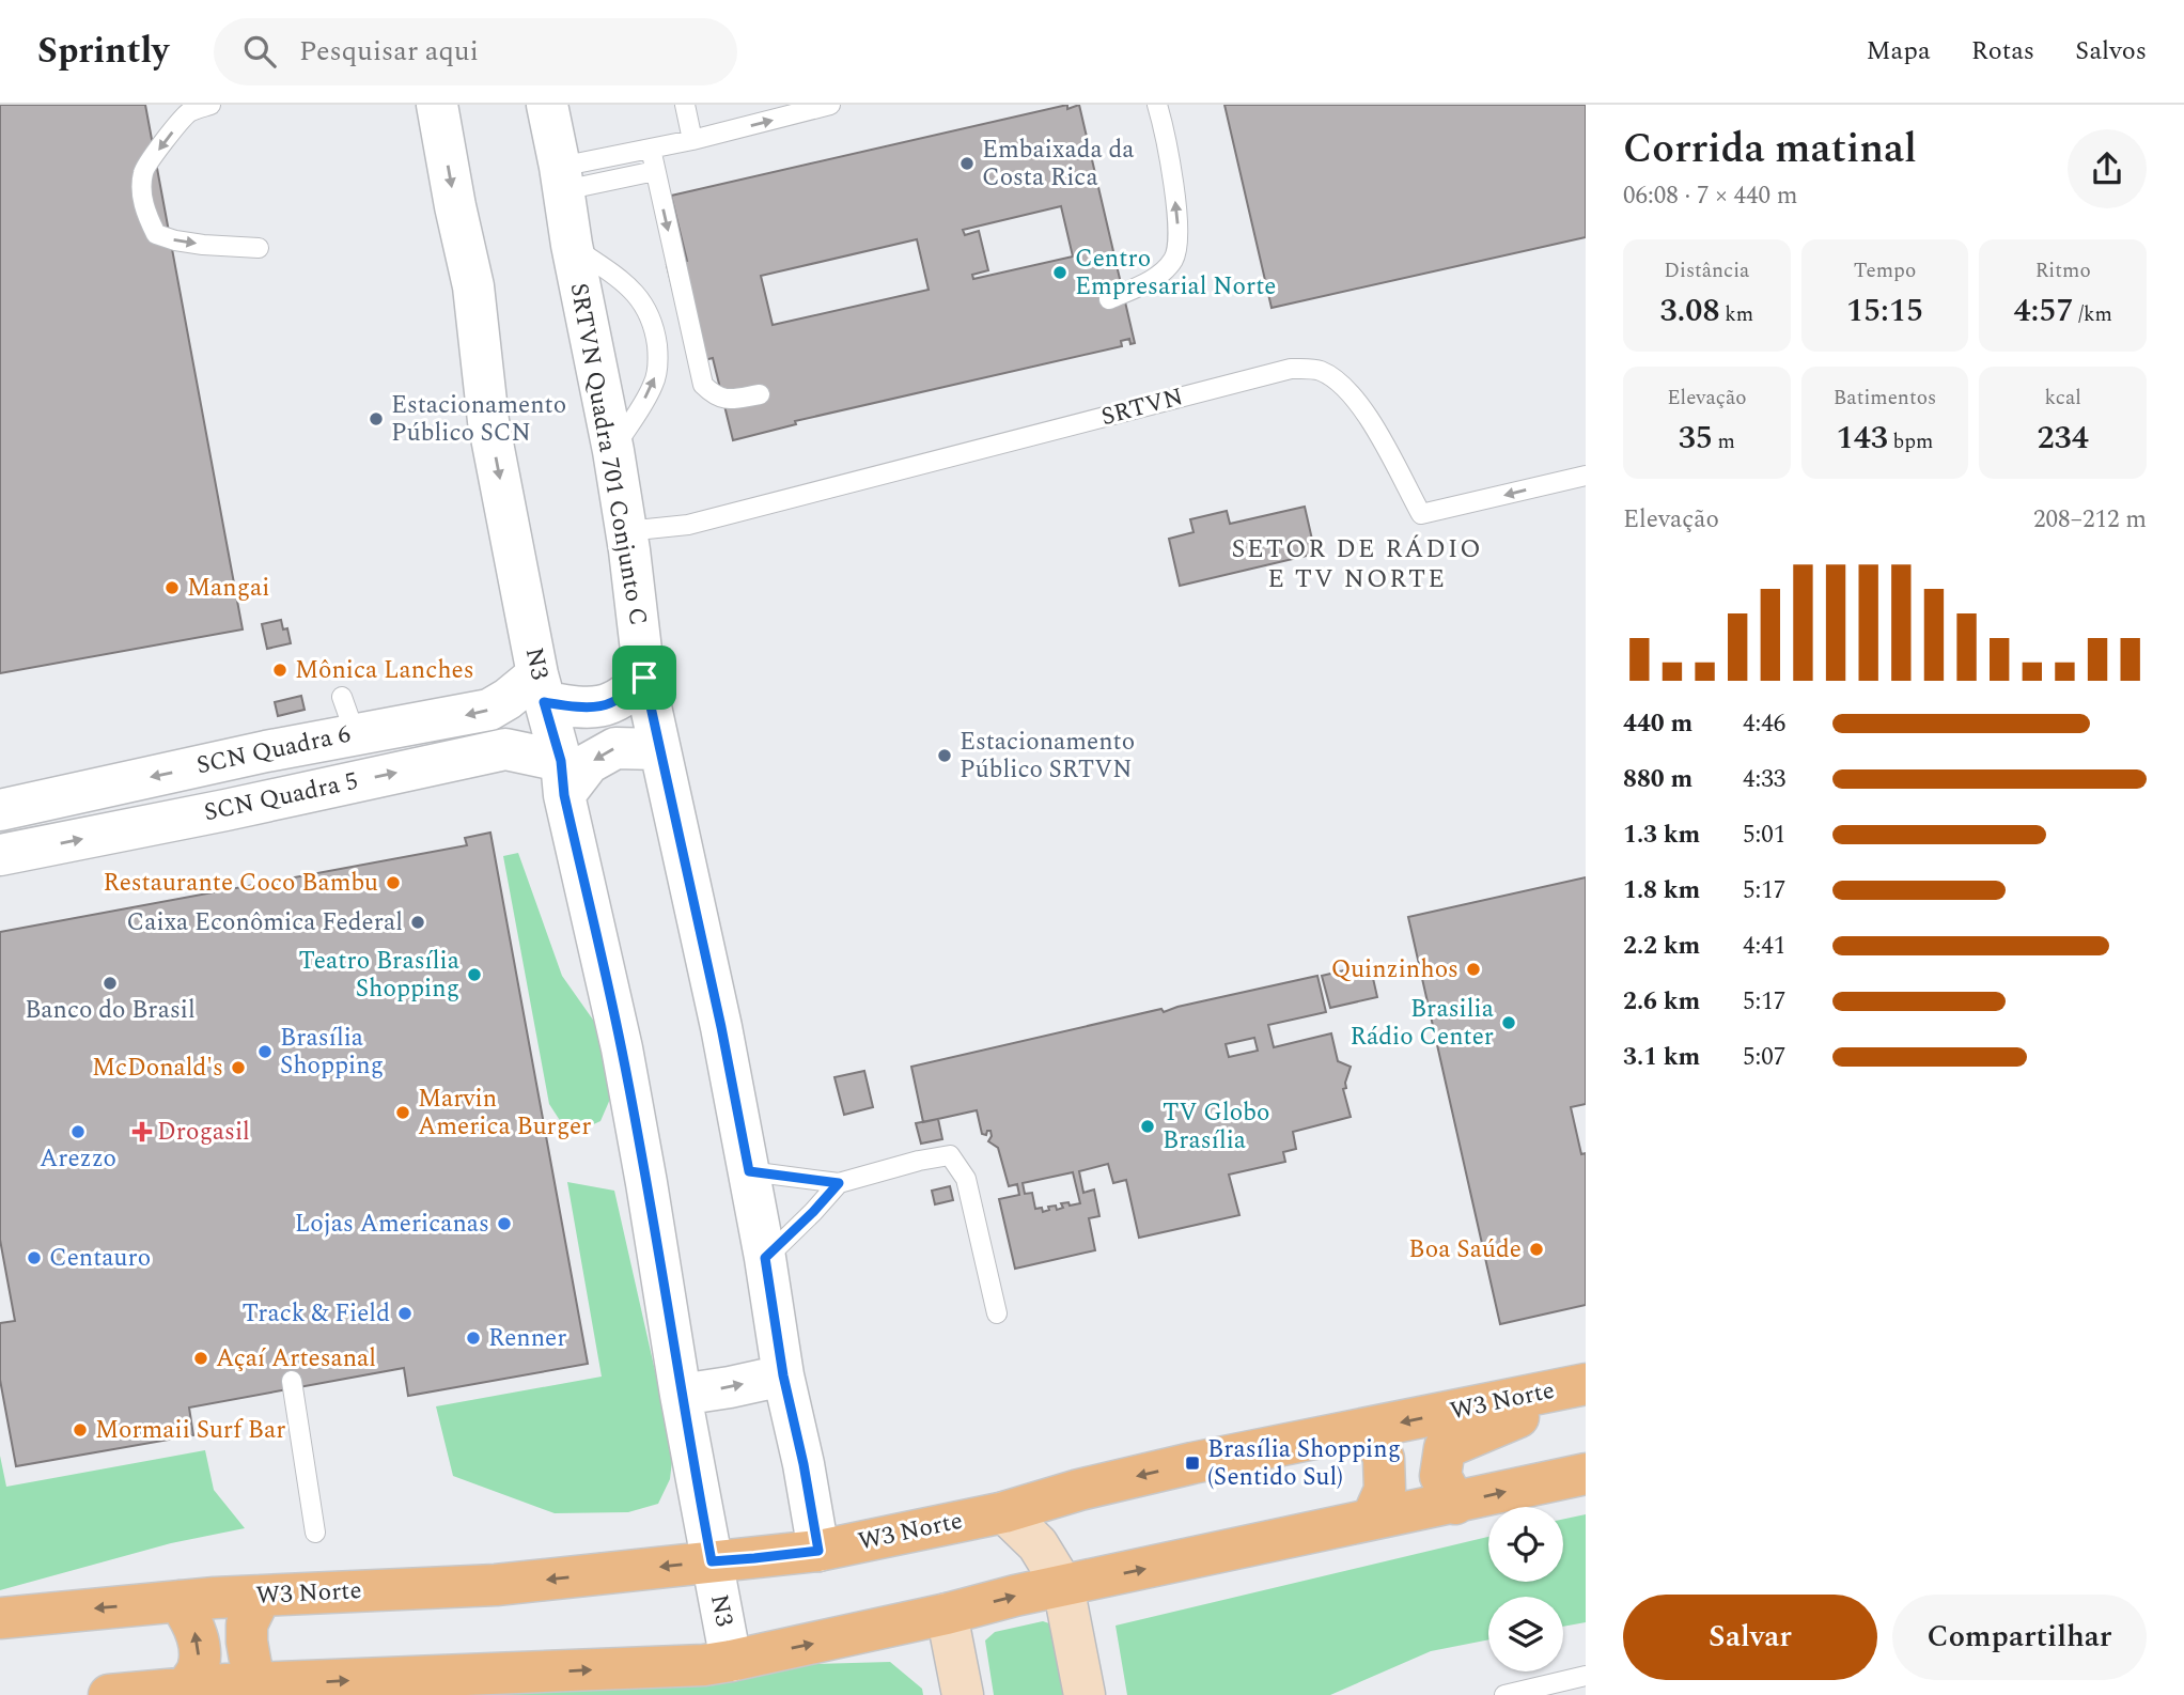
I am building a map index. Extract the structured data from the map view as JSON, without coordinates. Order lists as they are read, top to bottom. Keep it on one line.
{"streets":{"main road":["W3 Norte"],"street":["SRTVN Quadra 701 Conjunto C","N3","SCN Quadra 6","SCN Quadra 5"],"lane":["SRTVN"]},"crossings":[["SRTVN","SRTVN Quadra 701 Conjunto C"],["SRTVN Quadra 701 Conjunto C","W3 Norte"],["N3","SCN Quadra 6"],["N3","SCN Quadra 5"],["N3","W3 Norte"]],"one_way":["SRTVN","N3","SCN Quadra 6","SCN Quadra 5"],"districts":["SETOR DE RÁDIO E TV NORTE"],"places":{"other":["Embaixada da Costa Rica","Centro Empresarial Norte","Estacionamento Público SCN","Mangai","Mônica Lanches","Estacionamento Público SRTVN","Restaurante Coco Bambu","Caixa Econômica Federal","Quinzinhos","Teatro Brasília Shopping","Banco do Brasil","Brasilia Rádio Center","Brasília Shopping","McDonald's","Marvin America Burger","TV Globo Brasília","Arezzo","Lojas Americanas","Boa Saúde","Centauro","Track & Field","Renner","Açaí Artesanal","Mormaii Surf Bar"],"health":["Drogasil"],"transit":["Brasília Shopping (Sentido Sul)"]},"page":{"header":"Sprintly","search":"Pesquisar aqui","nav":["Mapa","Rotas","Salvos"],"heading":["Corrida matinal","06:08 · 7 × 440 m"],"stats":[["Distância","3.08 km"],["Tempo","15:15"],["Ritmo","4:57 /km"],["Elevação","35 m"],["Batimentos","143 bpm"],["kcal","234"]],"chart":["Elevação","208–212 m"],"list":[{"name":"440 m","note":"4:46"},{"name":"880 m","note":"4:33"},{"name":"1.3 km","note":"5:01"},{"name":"1.8 km","note":"5:17"},{"name":"2.2 km","note":"4:41"},{"name":"2.6 km","note":"5:17"},{"name":"3.1 km","note":"5:07"}],"buttons":["Salvar","Compartilhar"]}}
